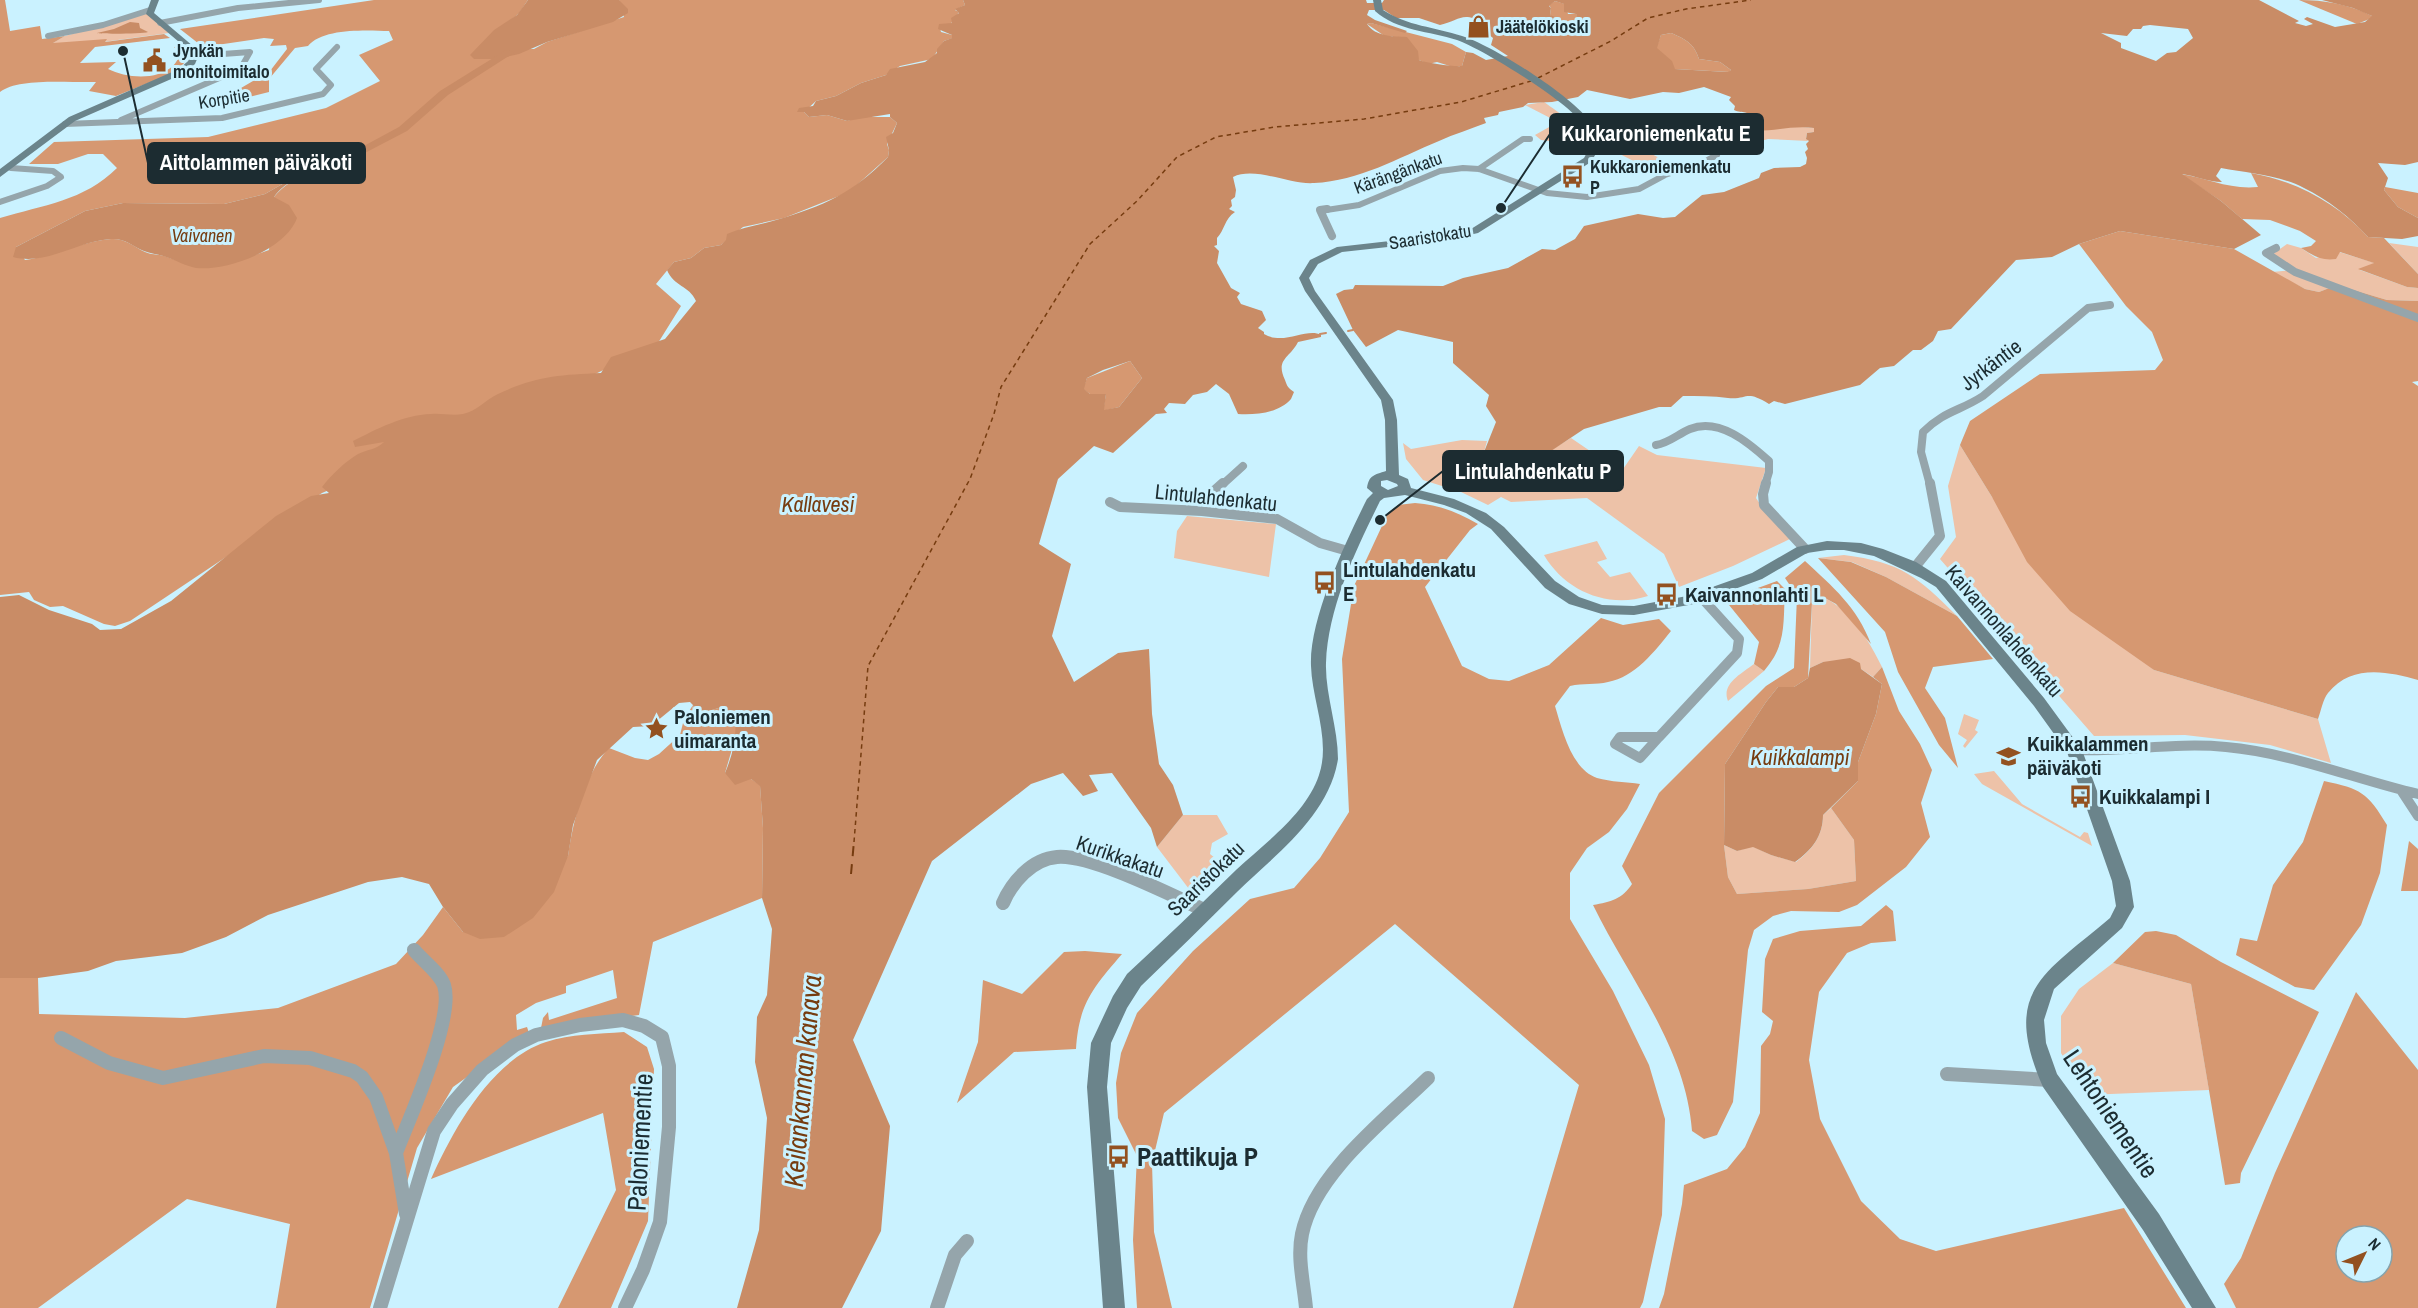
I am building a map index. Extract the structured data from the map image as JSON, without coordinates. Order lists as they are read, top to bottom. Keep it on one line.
{"streets":{"main road":["Saaristokatu","Kaivannonlahdenkatu","Lehtoniementie"],"street":["Korpitie","Kärängänkatu","Jyrkäntie","Lintulahdenkatu","Kurikkakatu","Paloniementie"]},"crossings":[["Kärängänkatu","Saaristokatu"],["Saaristokatu","Lintulahdenkatu"],["Saaristokatu","Kaivannonlahdenkatu"],["Saaristokatu","Kurikkakatu"],["Jyrkäntie","Kaivannonlahdenkatu"],["Kaivannonlahdenkatu","Lehtoniementie"]],"water":["Vaivanen","Kallavesi","Kuikkalampi","Keilankannan kanava"],"places":{"shop":["Jäätelökioski"],"other":["Aittolammen päiväkoti","Kukkaroniemenkatu E","Lintulahdenkatu P"],"public building":["Jynkän monitoimitalo"],"bus stop":["Kukkaroniemenkatu P","Lintulahdenkatu E","Kaivannonlahti L","Kuikkalampi I","Paattikuja P"],"place":["Paloniemen uimaranta"],"school or university":["Kuikkalammen päiväkoti"]},"north":"top right"}
